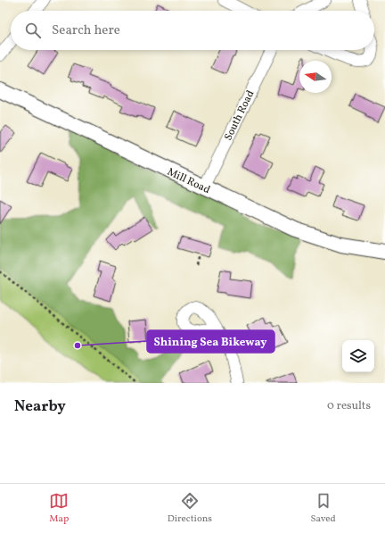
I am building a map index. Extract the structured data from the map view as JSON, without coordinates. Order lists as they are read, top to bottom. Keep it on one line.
{"streets":{"street":["South Road","Mill Road"]},"crossings":[["South Road","Mill Road"]],"places":["Shining Sea Bikeway"],"north":"left","page":{"search":"Search here","heading":["Nearby","0 results"],"nav":["Map","Directions","Saved"]}}
